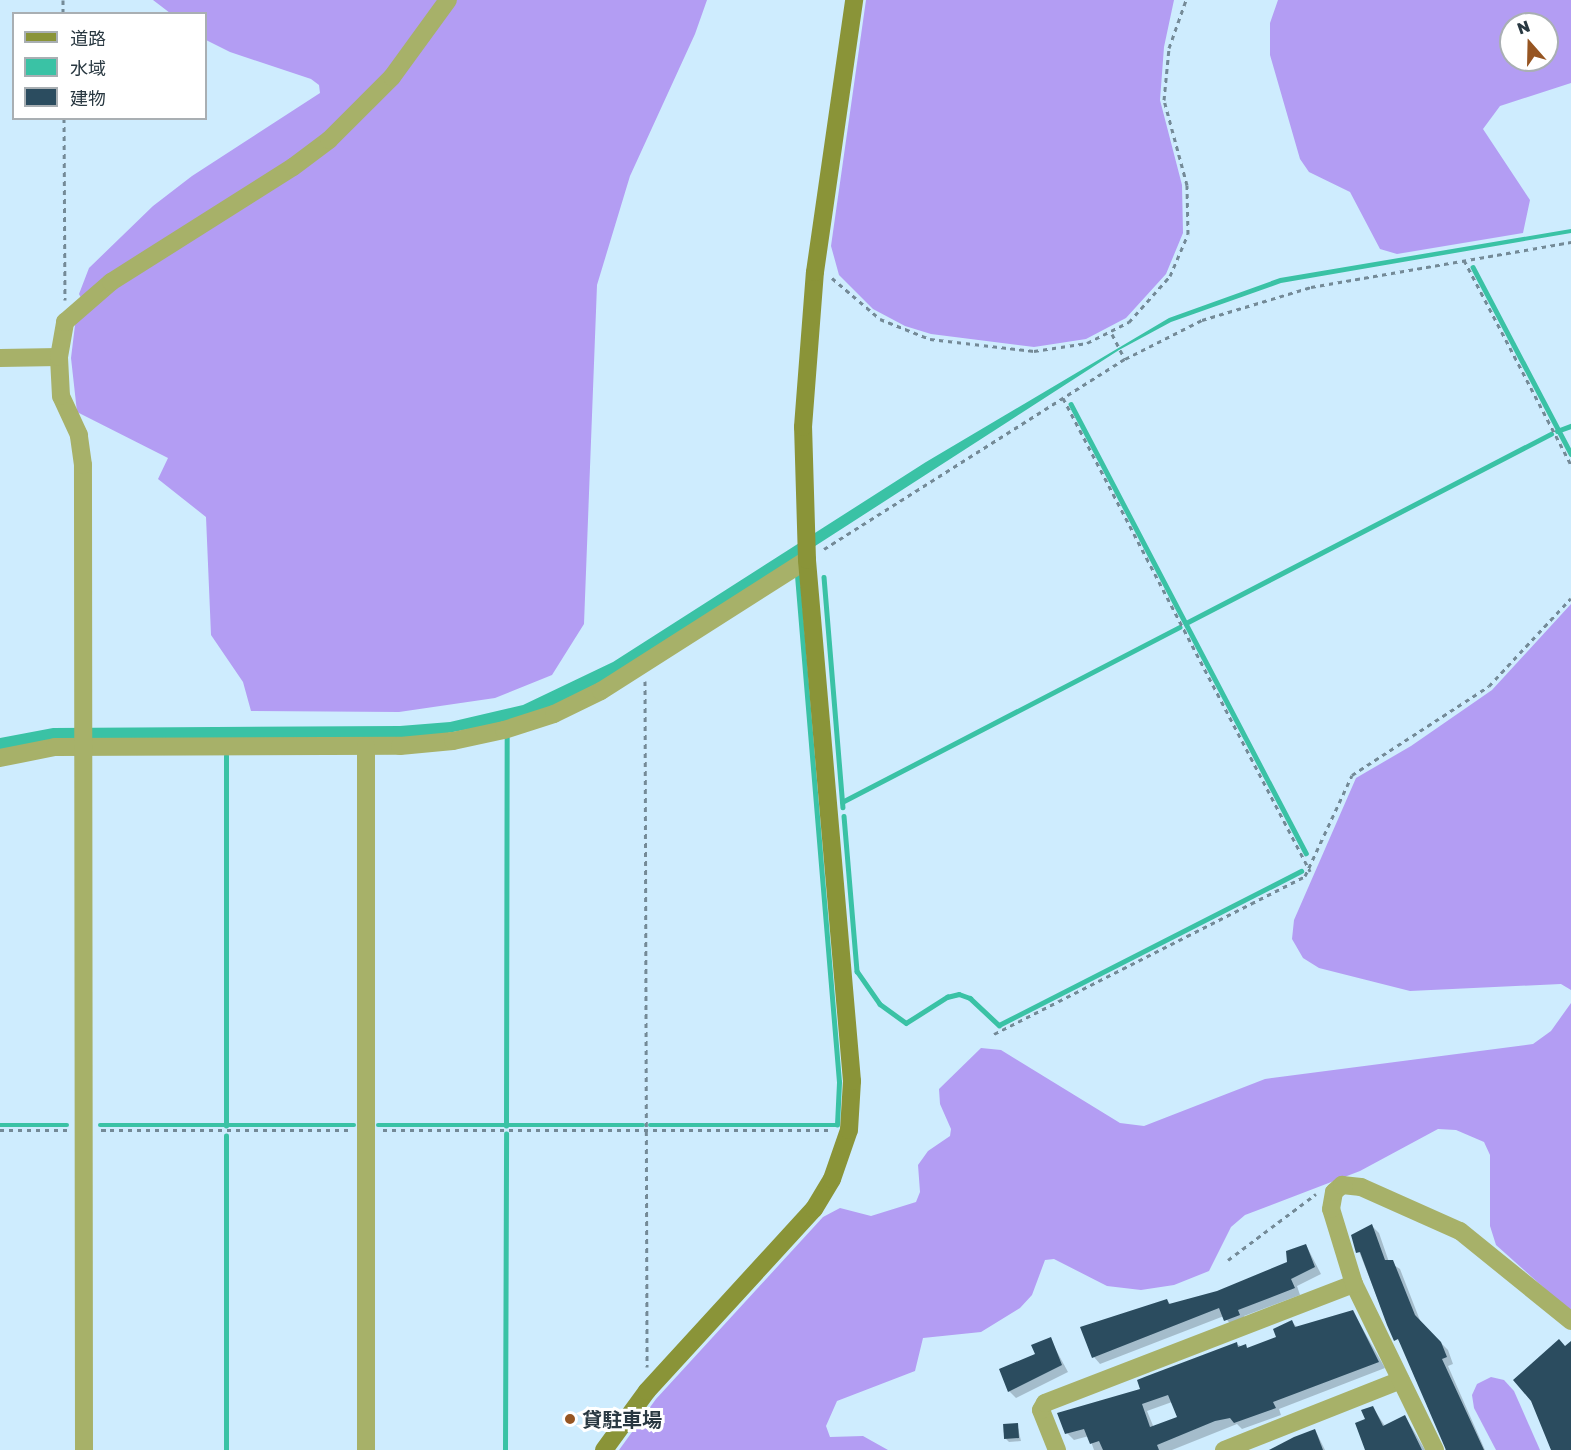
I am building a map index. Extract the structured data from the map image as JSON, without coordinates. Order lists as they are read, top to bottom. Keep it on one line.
{"places":["貸駐車場"],"legend":["道路","水域","建物"],"north":"top"}
